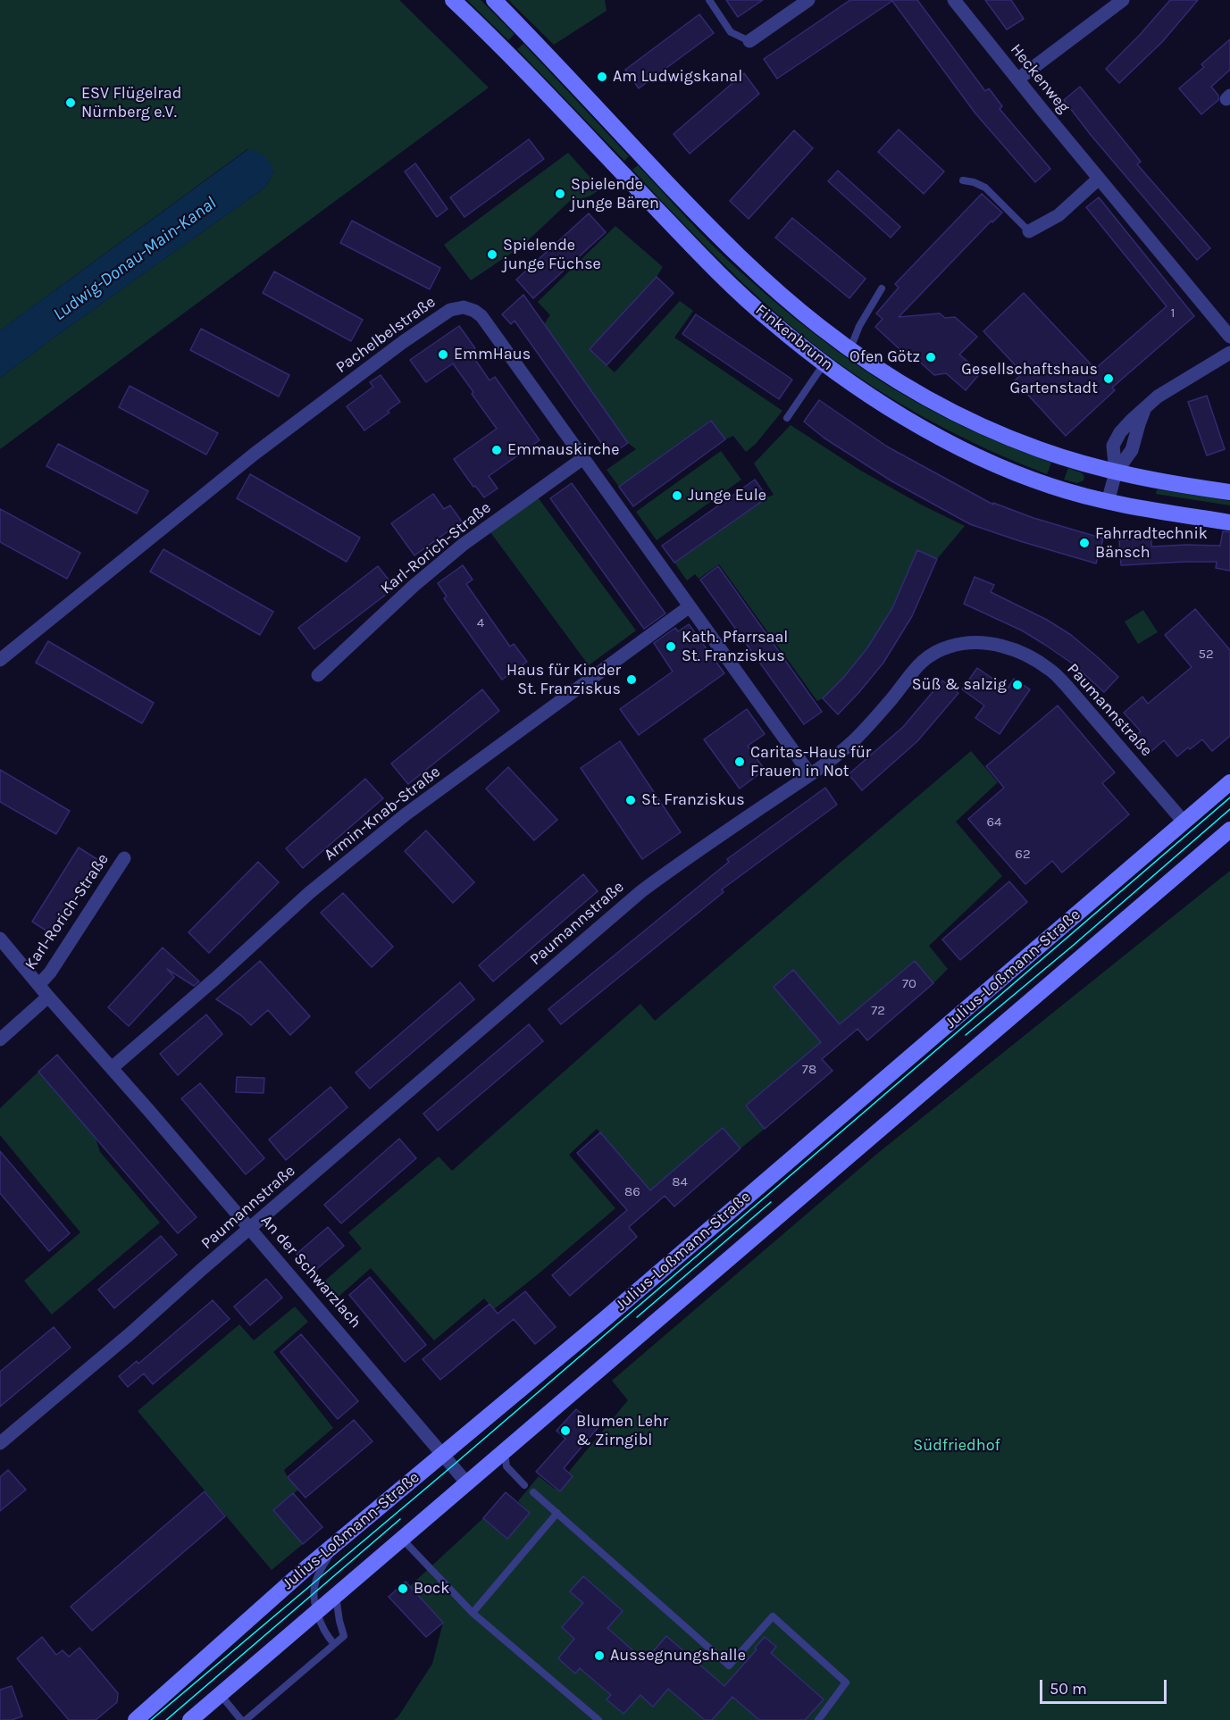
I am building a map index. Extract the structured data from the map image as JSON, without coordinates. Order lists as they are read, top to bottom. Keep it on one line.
{"streets":{"main road":["Finkenbrunn","Julius-Loßmann-Straße"],"street":["Heckenweg","Pachelbelstraße","Karl-Rorich-Straße","Paumannstraße","Armin-Knab-Straße","An der Schwarzlach"]},"crossings":[["Pachelbelstraße","Karl-Rorich-Straße"],["Pachelbelstraße","Paumannstraße"],["Pachelbelstraße","Armin-Knab-Straße"],["Karl-Rorich-Straße","An der Schwarzlach"],["Paumannstraße","Julius-Loßmann-Straße"],["Paumannstraße","An der Schwarzlach"],["Armin-Knab-Straße","An der Schwarzlach"],["Julius-Loßmann-Straße","An der Schwarzlach"]],"water":["Ludwig-Donau-Main-Kanal"],"parks":["Südfriedhof"],"places":["Am Ludwigskanal","ESV Flügelrad Nürnberg e.V.","Spielende junge Bären","Spielende junge Füchse","EmmHaus","Ofen Götz","Gesellschaftshaus Gartenstadt","Emmauskirche","Junge Eule","Fahrradtechnik Bänsch","Kath. Pfarrsaal St. Franziskus","Haus für Kinder St. Franziskus","Süß & salzig","Caritas-Haus für Frauen in Not","St. Franziskus","Blumen Lehr & Zirngibl","Bock","Aussegnungshalle"],"house_numbers":["1","4","52","64","62","70","72","78","84","86"],"scale_bar":"50 m"}
